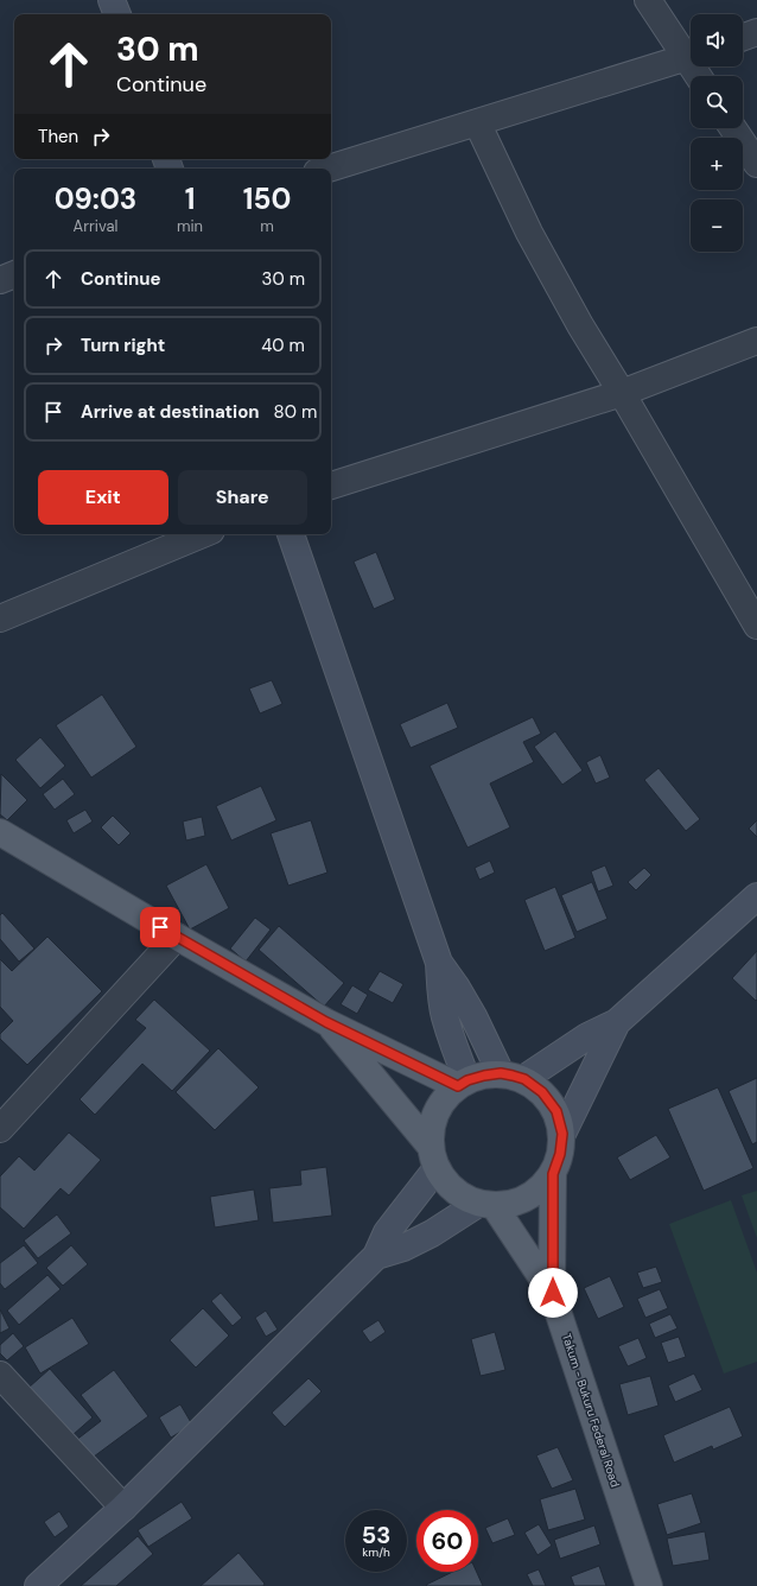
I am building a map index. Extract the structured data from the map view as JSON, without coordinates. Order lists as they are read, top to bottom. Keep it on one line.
{"streets":{"main road":["Takum - Bukuru Federal Road"]},"page":{"map_buttons":["+","−"],"turn":["30 m","Continue"],"then":"Then","eta":["09:03","Arrival","1","min","150","m"],"list":[{"name":"Continue","value":"30 m"},{"name":"Turn right","value":"40 m"},{"name":"Arrive at destination","value":"80 m"}],"buttons":["Exit","Share"],"speed":"53 km/h","limit":"60"}}
